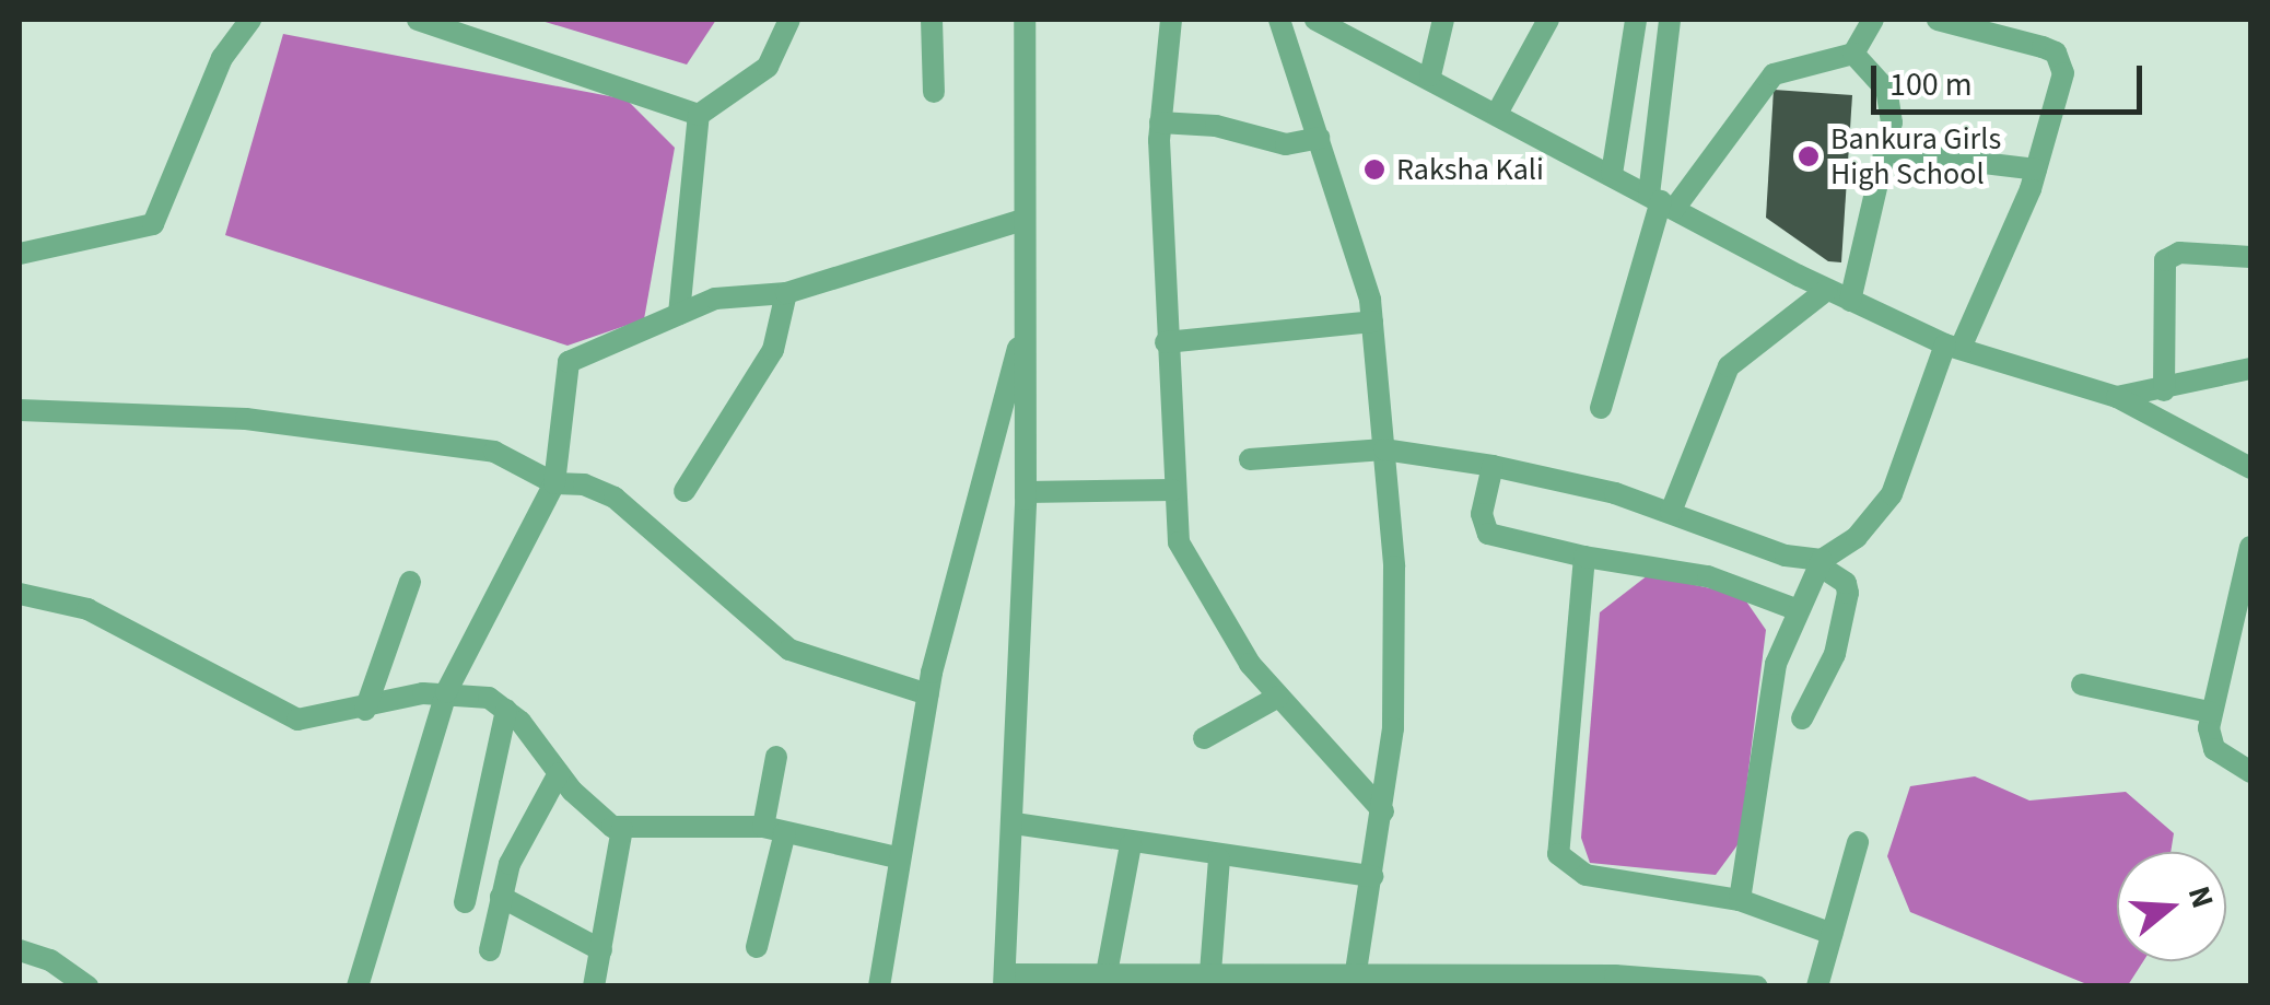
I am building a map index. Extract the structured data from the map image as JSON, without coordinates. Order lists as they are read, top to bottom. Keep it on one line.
{"places":["Bankura Girls High School","Raksha Kali"],"scale_bar":"100 m","north":"right"}
